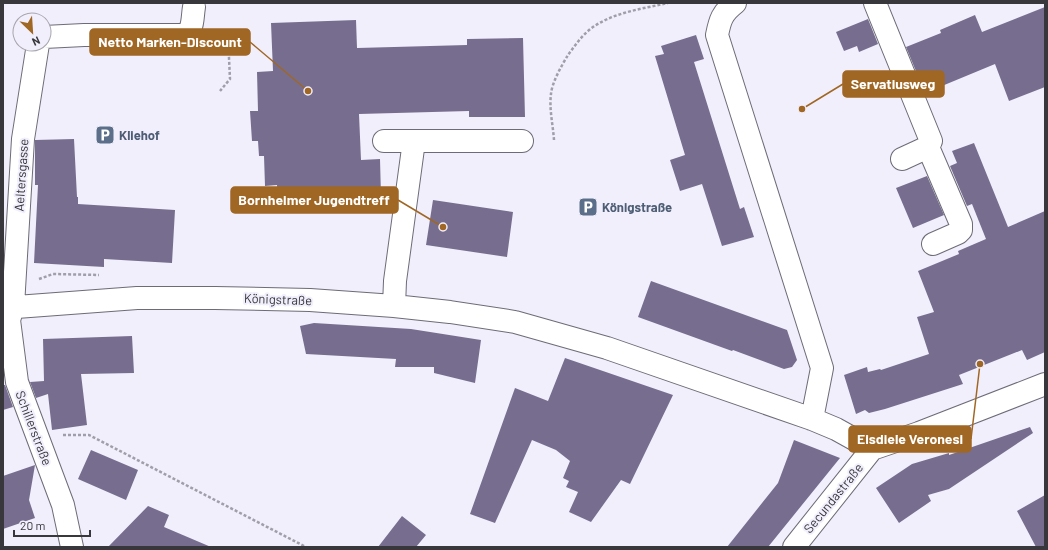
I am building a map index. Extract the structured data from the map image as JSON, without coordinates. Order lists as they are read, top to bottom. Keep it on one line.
{"streets":{"street":["Aeltersgasse","Königstraße","Schillerstraße","Secundastraße"]},"crossings":[["Aeltersgasse","Königstraße"],["Aeltersgasse","Schillerstraße"],["Königstraße","Schillerstraße"],["Königstraße","Secundastraße"]],"places":{"other":["Netto Marken-Discount","Servatiusweg","Bornheimer Jugendtreff","Eisdiele Veronesi"],"parking":["Kliehof","Königstraße"]},"scale_bar":"20 m","north":"bottom right"}
